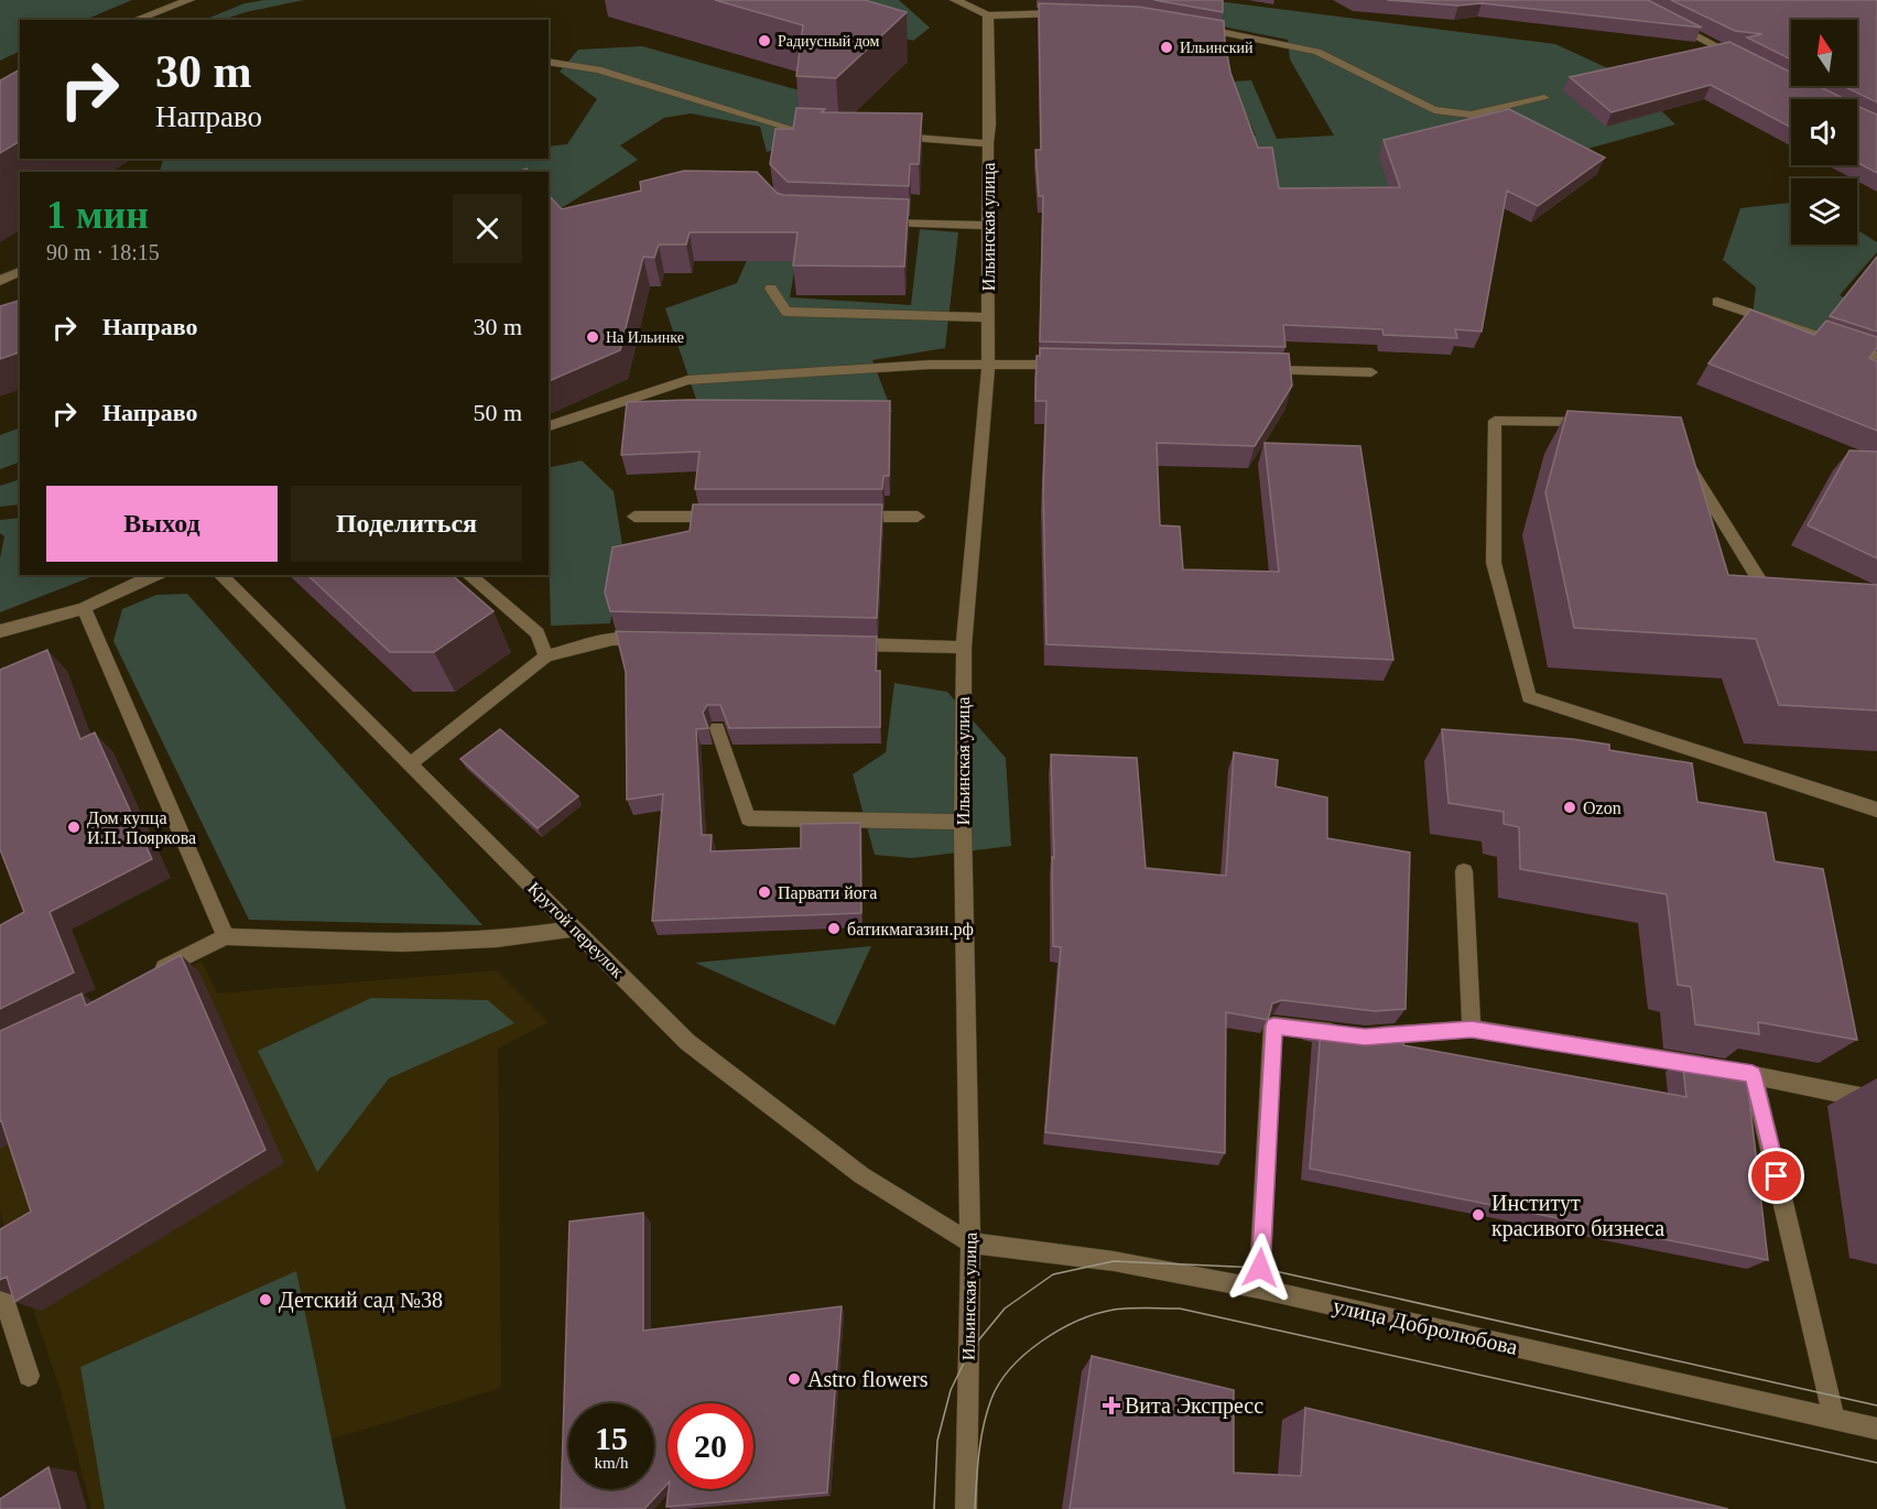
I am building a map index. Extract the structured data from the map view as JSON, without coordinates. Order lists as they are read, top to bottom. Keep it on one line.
{"streets":{"street":["Ильинская улица","Крутой переулок","улица Добролюбова"]},"crossings":[["Ильинская улица","Крутой переулок"],["Ильинская улица","улица Добролюбова"],["Крутой переулок","улица Добролюбова"]],"places":{"other":["Радиусный дом","Ильинский","На Ильинке","Ozon","Дом купца И.П. Пояркова","Парвати йога","батикмагазин.рф","Институт красивого бизнеса","Детский сад №38","Astro flowers"],"health":["Вита Экспресс"]},"north":"top","page":{"turn":["30 m","Направо"],"heading":["1 мин","90 m · 18:15"],"list":[{"name":"Направо","value":"30 m"},{"name":"Направо","value":"50 m"}],"buttons":["Выход","Поделиться"],"speed":"15 km/h","limit":"20"}}
